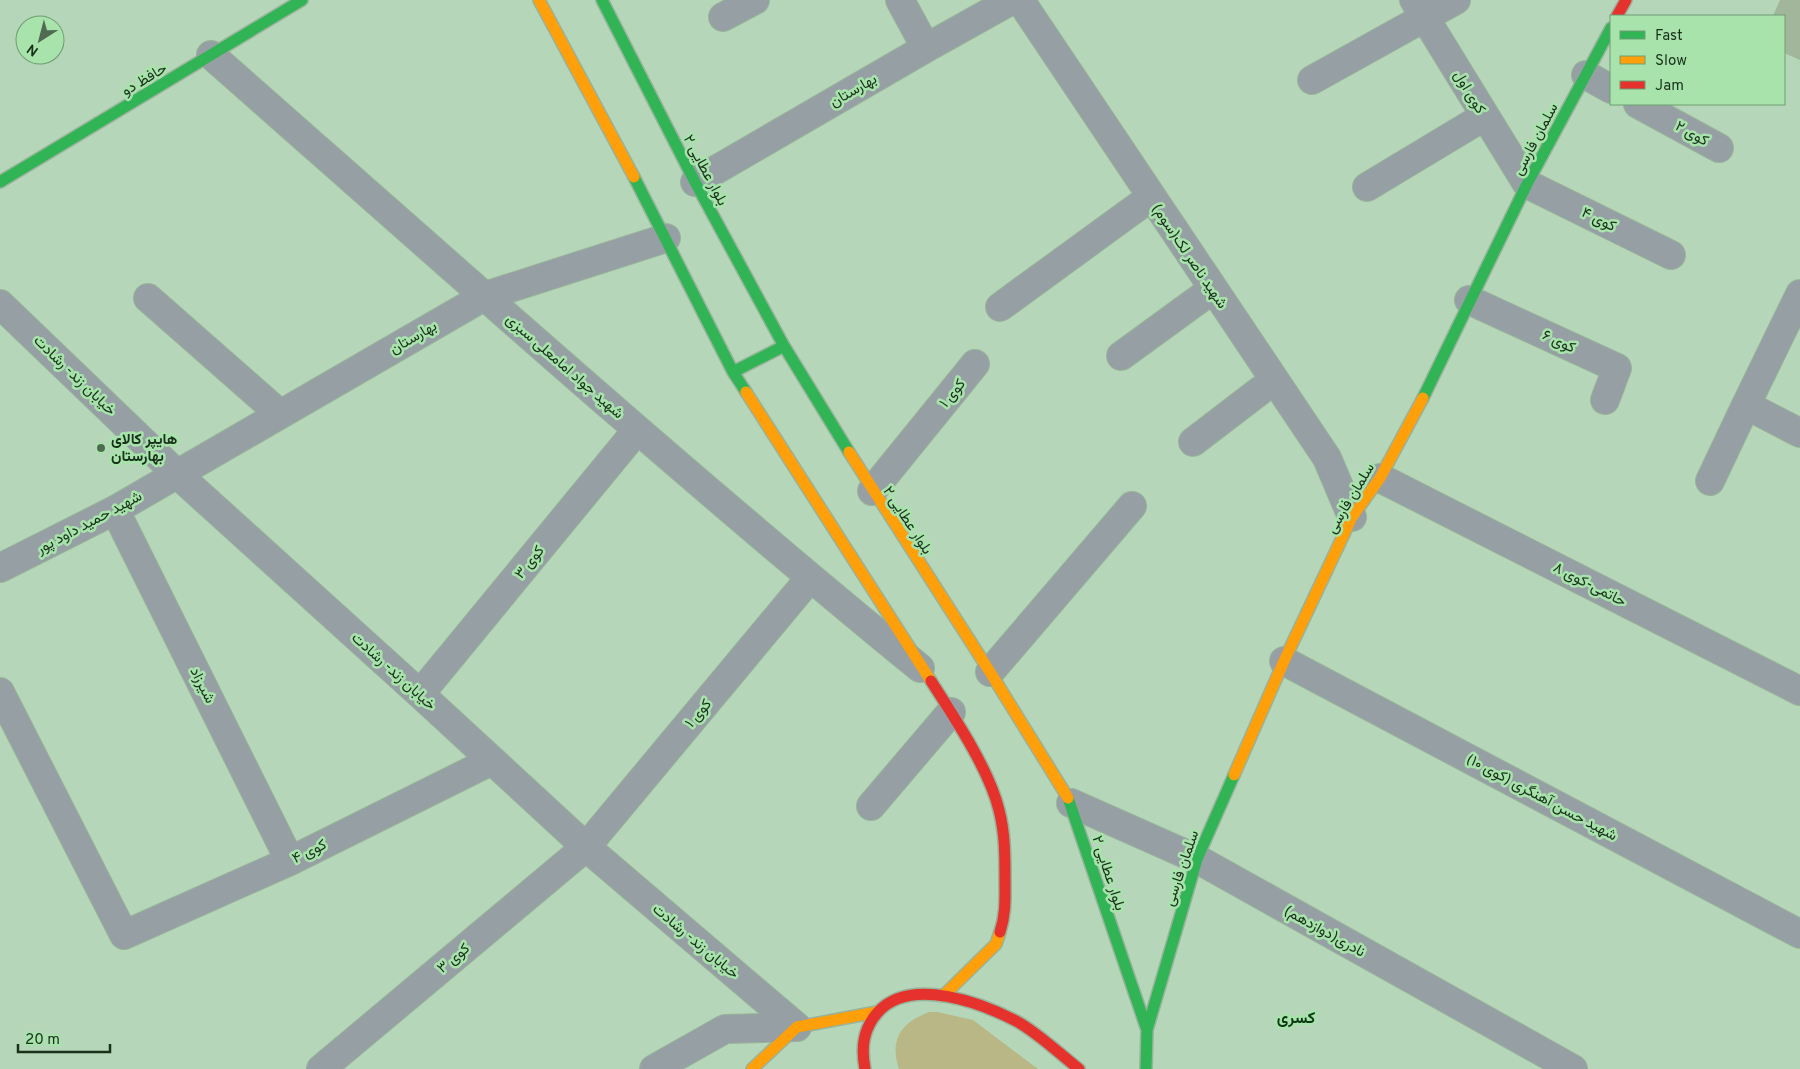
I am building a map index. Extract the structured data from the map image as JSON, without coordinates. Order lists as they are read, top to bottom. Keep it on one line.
{"streets":{"street":["حافظ دو","بهارستان","کوی اول","کوی ۲","سلمان فارسی","بلوار عطایی ۲","کوی ۴","شهید ناصر لک(سوم)","کوی ۶","شهید جواد امامعلی سبزی","خیابان زند- رشادت","کوی ۱","شهید حمید داود پور","کوی ۳","حاتمی-کوی ۸","شیرزاد","شهید حسن آهنگری (کوی ۱۰)","نادری(دوازدهم)"]},"crossings":[["حافظ دو","شهید جواد امامعلی سبزی"],["بهارستان","بلوار عطایی ۲"],["بهارستان","شهید جواد امامعلی سبزی"],["بهارستان","خیابان زند- رشادت"],["بهارستان","شهید حمید داود پور"],["کوی اول","سلمان فارسی"],["کوی اول","کوی ۴"],["سلمان فارسی","بلوار عطایی ۲"],["سلمان فارسی","کوی ۴"],["سلمان فارسی","شهید ناصر لک(سوم)"],["سلمان فارسی","کوی ۶"],["سلمان فارسی","حاتمی-کوی ۸"],["سلمان فارسی","شهید حسن آهنگری (کوی ۱۰)"],["سلمان فارسی","نادری(دوازدهم)"],["بلوار عطایی ۲","کوی ۱"],["بلوار عطایی ۲","نادری(دوازدهم)"],["کوی ۴","خیابان زند- رشادت"],["کوی ۴","شیرزاد"],["شهید جواد امامعلی سبزی","کوی ۱"],["شهید جواد امامعلی سبزی","کوی ۳"],["خیابان زند- رشادت","کوی ۱"],["خیابان زند- رشادت","شهید حمید داود پور"],["خیابان زند- رشادت","کوی ۳"],["کوی ۱","کوی ۳"],["شهید حمید داود پور","شیرزاد"]],"districts":["کسری"],"places":["هایپر کالای بهارستان"],"legend":["Fast","Slow","Jam"],"scale_bar":"20 m","north":"bottom left"}
